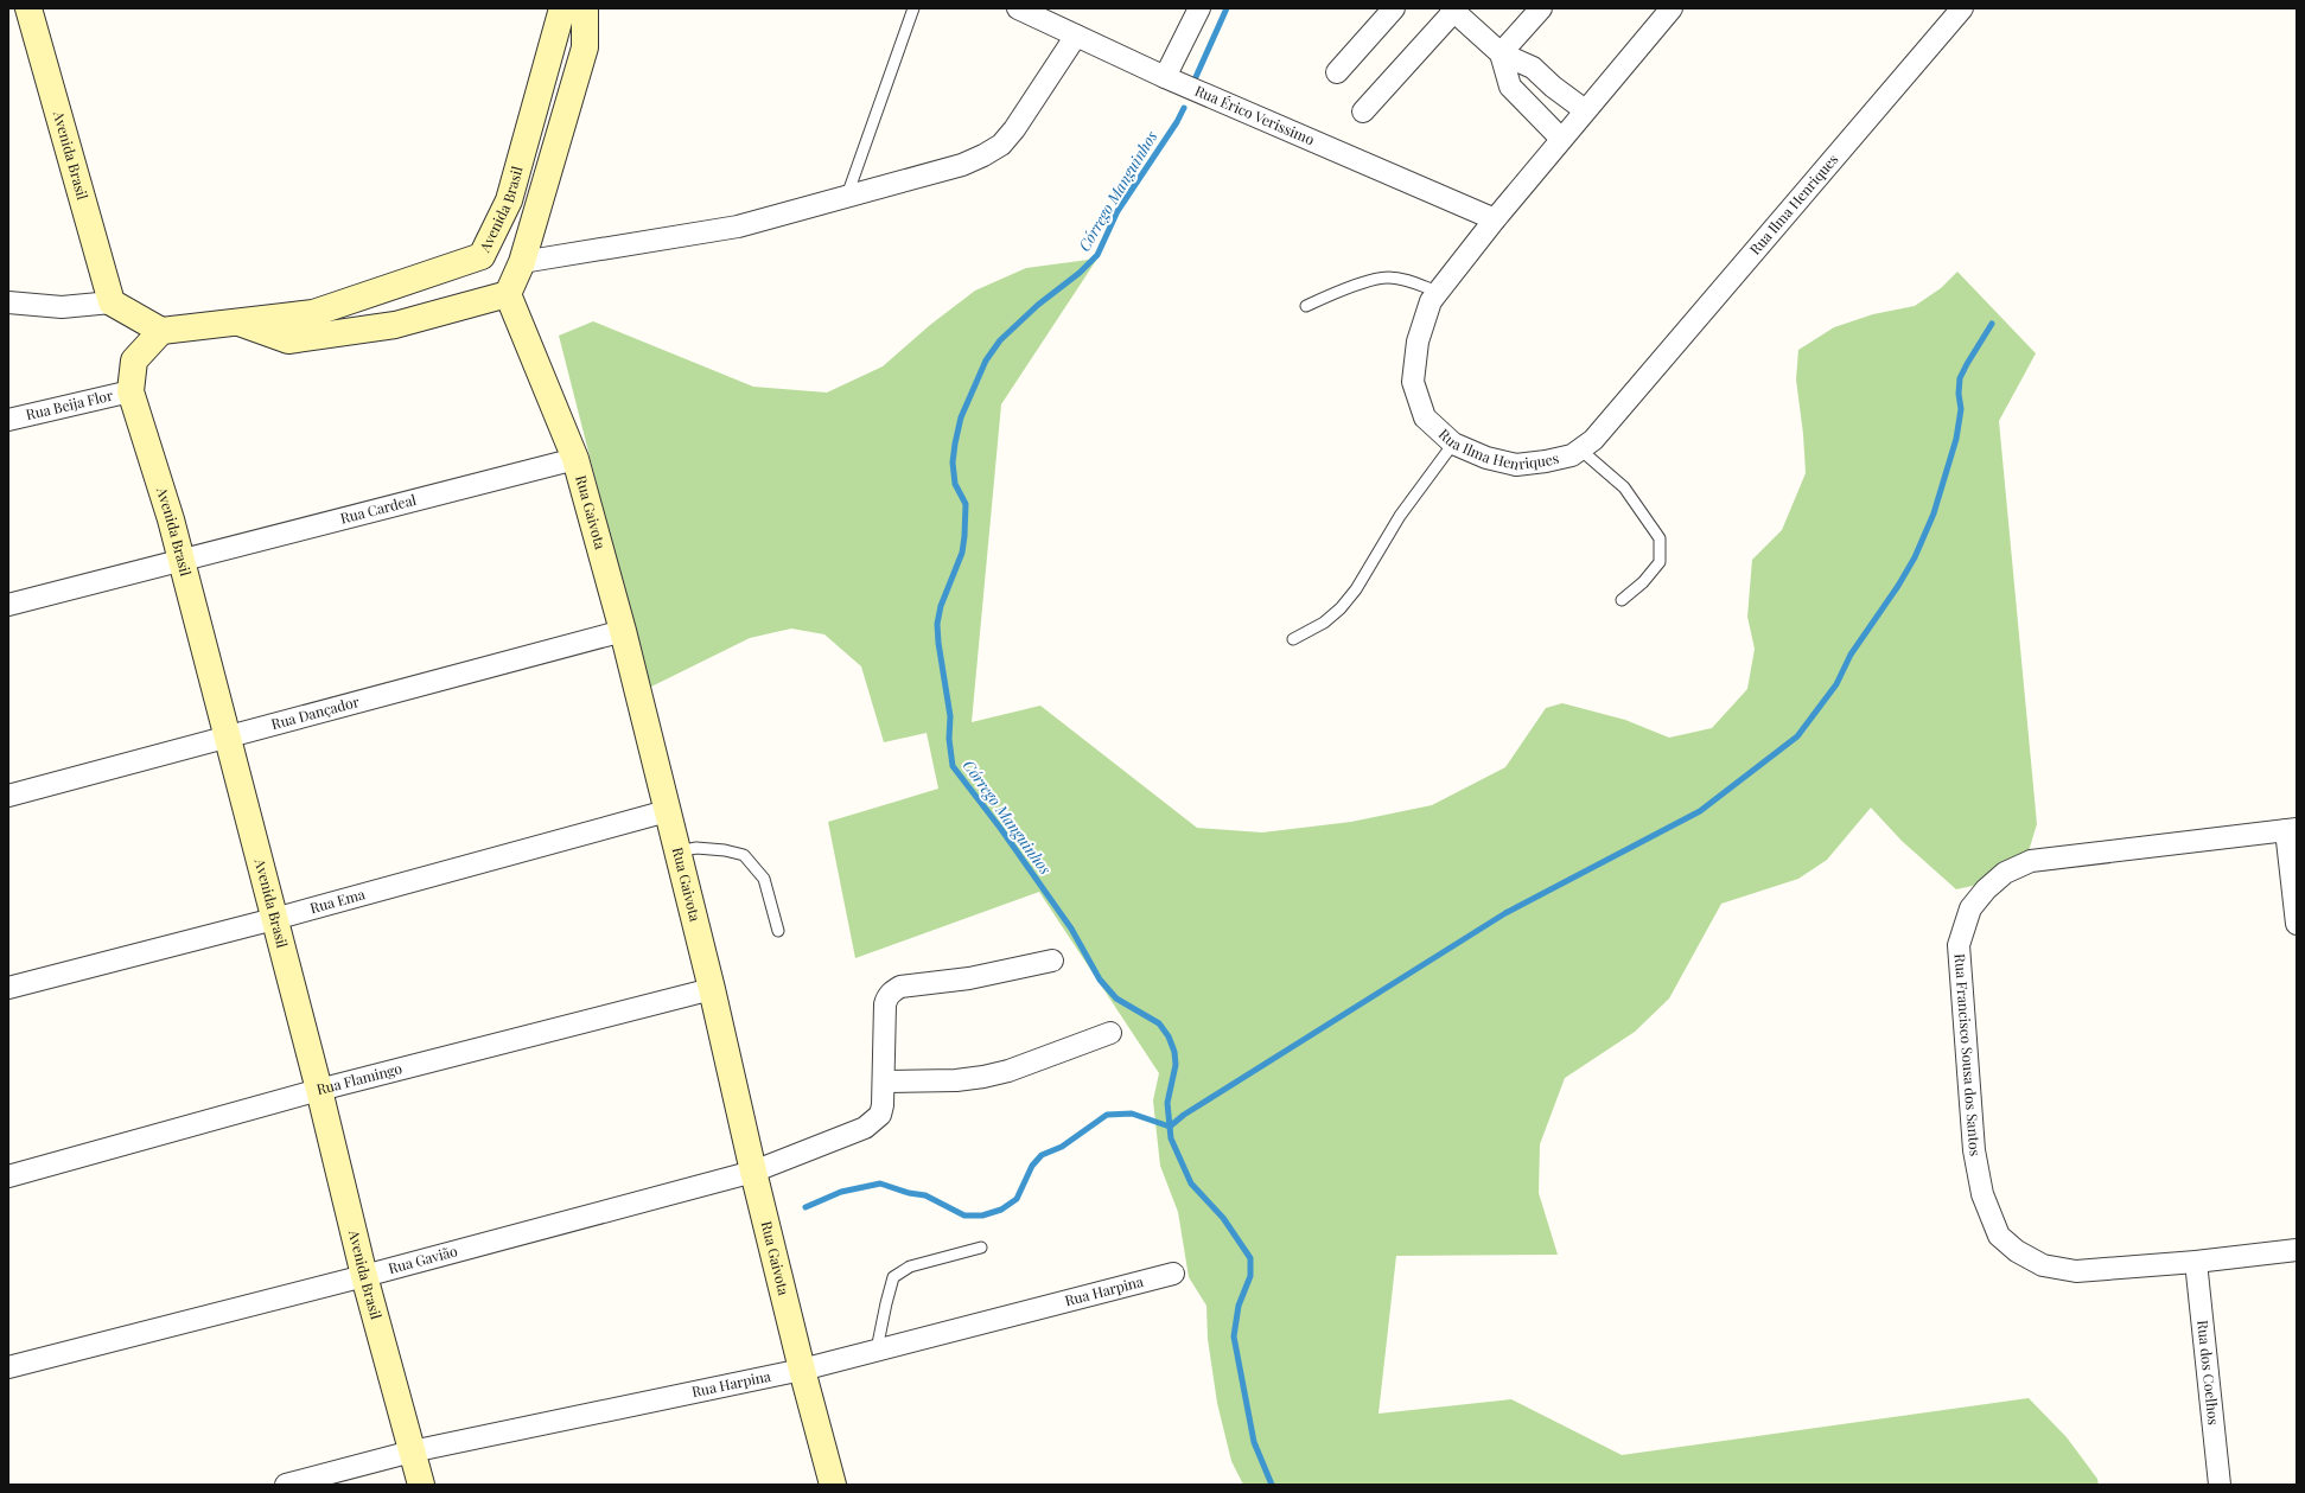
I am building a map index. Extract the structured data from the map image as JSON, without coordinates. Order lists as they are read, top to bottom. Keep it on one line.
{"streets":{"street":["Rua Érico Verissimo","Avenida Brasil","Rua Ilma Henriques","Rua Beija Flor","Rua Cardeal","Rua Gaivota","Rua Dançador","Rua Ema","Rua Francisco Sousa dos Santos","Rua Flamingo","Rua Gavião","Rua Harpina","Rua dos Coelhos"]},"crossings":[["Rua Érico Verissimo","Rua Ilma Henriques"],["Avenida Brasil","Rua Beija Flor"],["Avenida Brasil","Rua Cardeal"],["Avenida Brasil","Rua Dançador"],["Avenida Brasil","Rua Ema"],["Avenida Brasil","Rua Flamingo"],["Avenida Brasil","Rua Gavião"],["Avenida Brasil","Rua Harpina"],["Rua Cardeal","Rua Gaivota"],["Rua Gaivota","Rua Dançador"],["Rua Gaivota","Rua Ema"],["Rua Gaivota","Rua Flamingo"],["Rua Gaivota","Rua Gavião"],["Rua Gaivota","Rua Harpina"],["Rua Francisco Sousa dos Santos","Rua dos Coelhos"]],"water":["Córrego Manguinhos"]}
